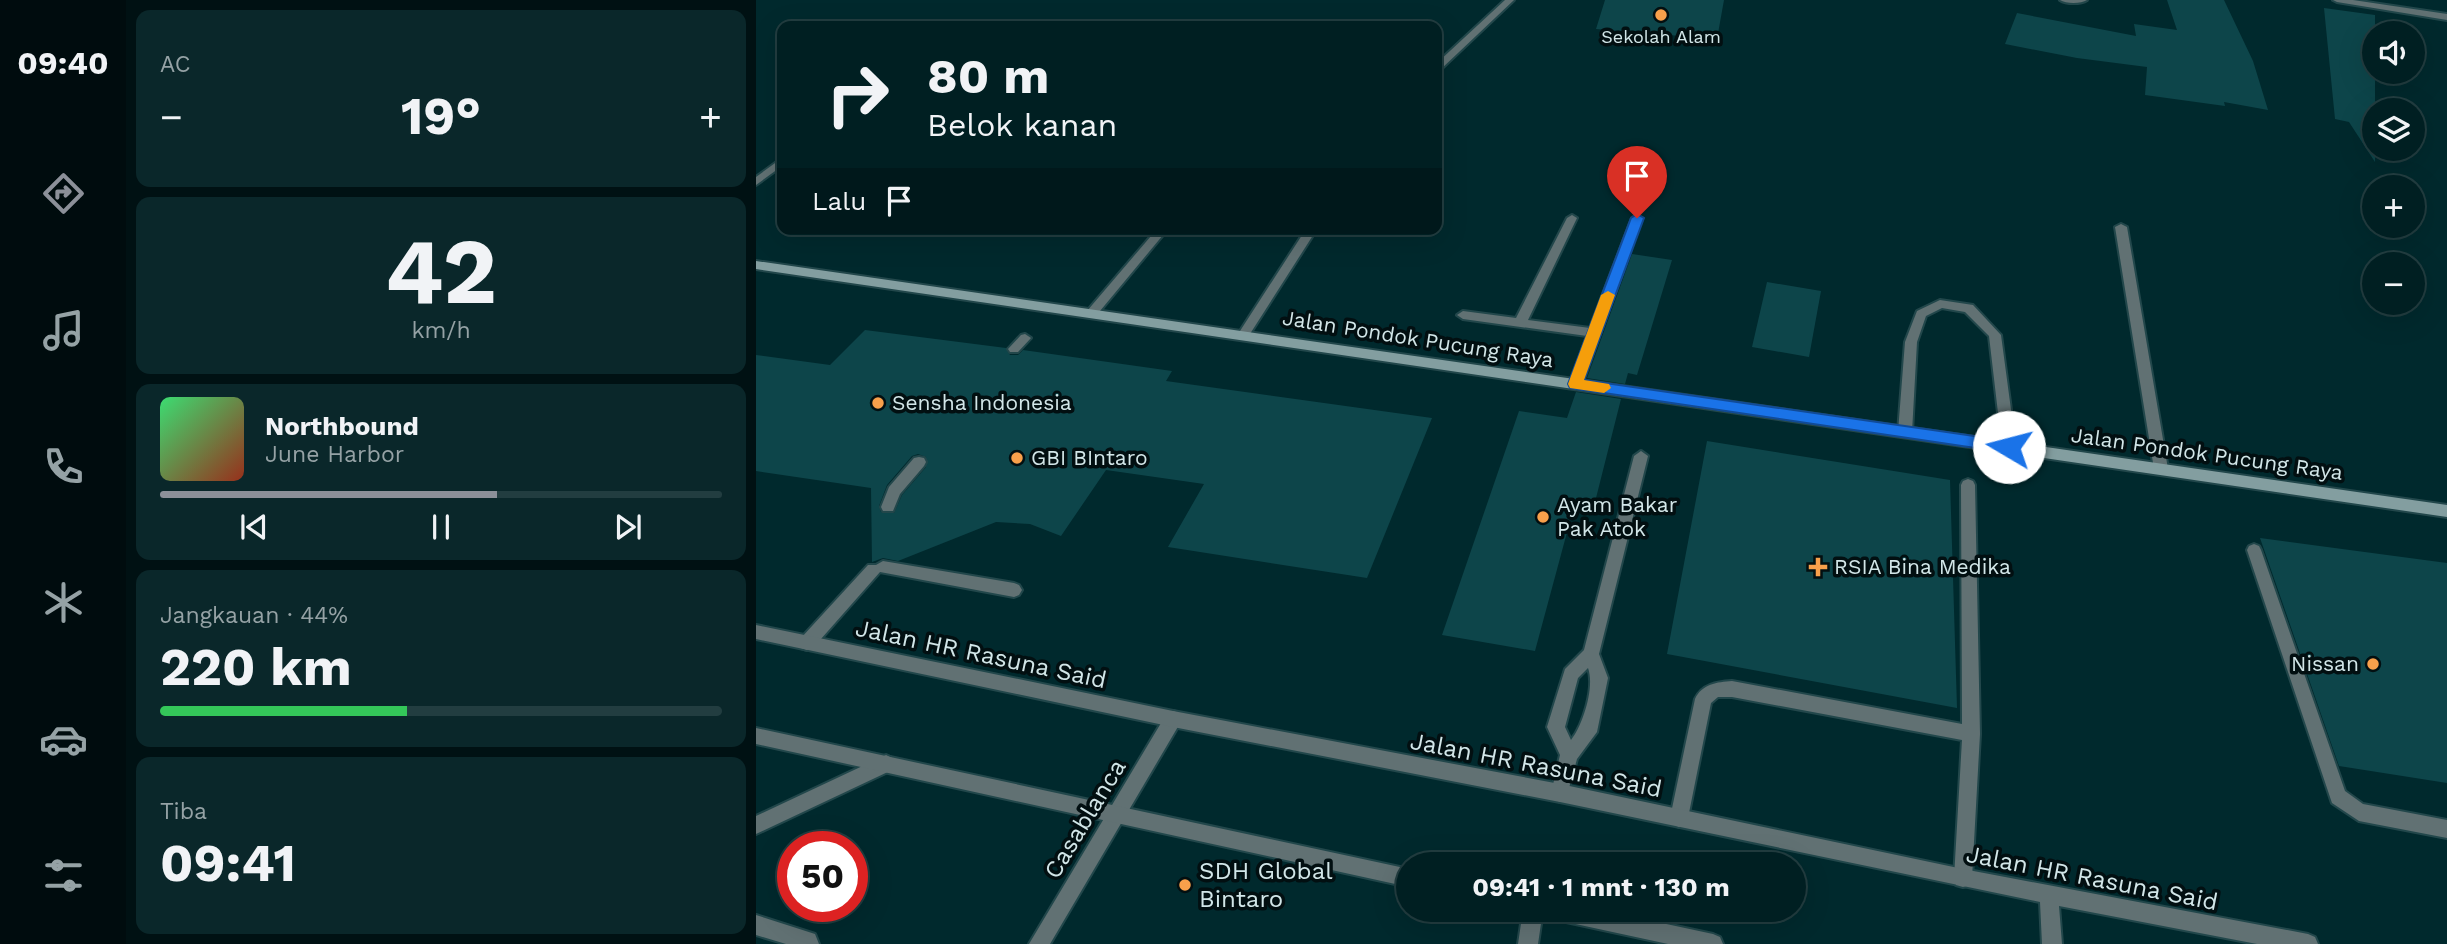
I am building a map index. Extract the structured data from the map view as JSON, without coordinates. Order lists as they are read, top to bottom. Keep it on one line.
{"streets":{"main road":["Jalan Pondok Pucung Raya"],"street":["Jalan HR Rasuna Said","Casablanca"]},"crossings":[["Jalan HR Rasuna Said","Casablanca"]],"places":{"other":["Sekolah Alam","Sensha Indonesia","GBI BIntaro","Ayam Bakar Pak Atok","Nissan","SDH Global Bintaro"],"health":["RSIA Bina Medika"]},"page":{"tabs":"09:40","tile":["AC",["42","km/h"],["Jangkauan · 44%","220 km"],["Tiba","09:41"]],"map_buttons":["+","−"],"turn":["80 m","Belok kanan"],"heat":["−","19°","+"],"then":"Lalu","song":["Northbound","June Harbor"],"limit":"50","trip":"09:41 · 1 mnt · 130 m"}}
